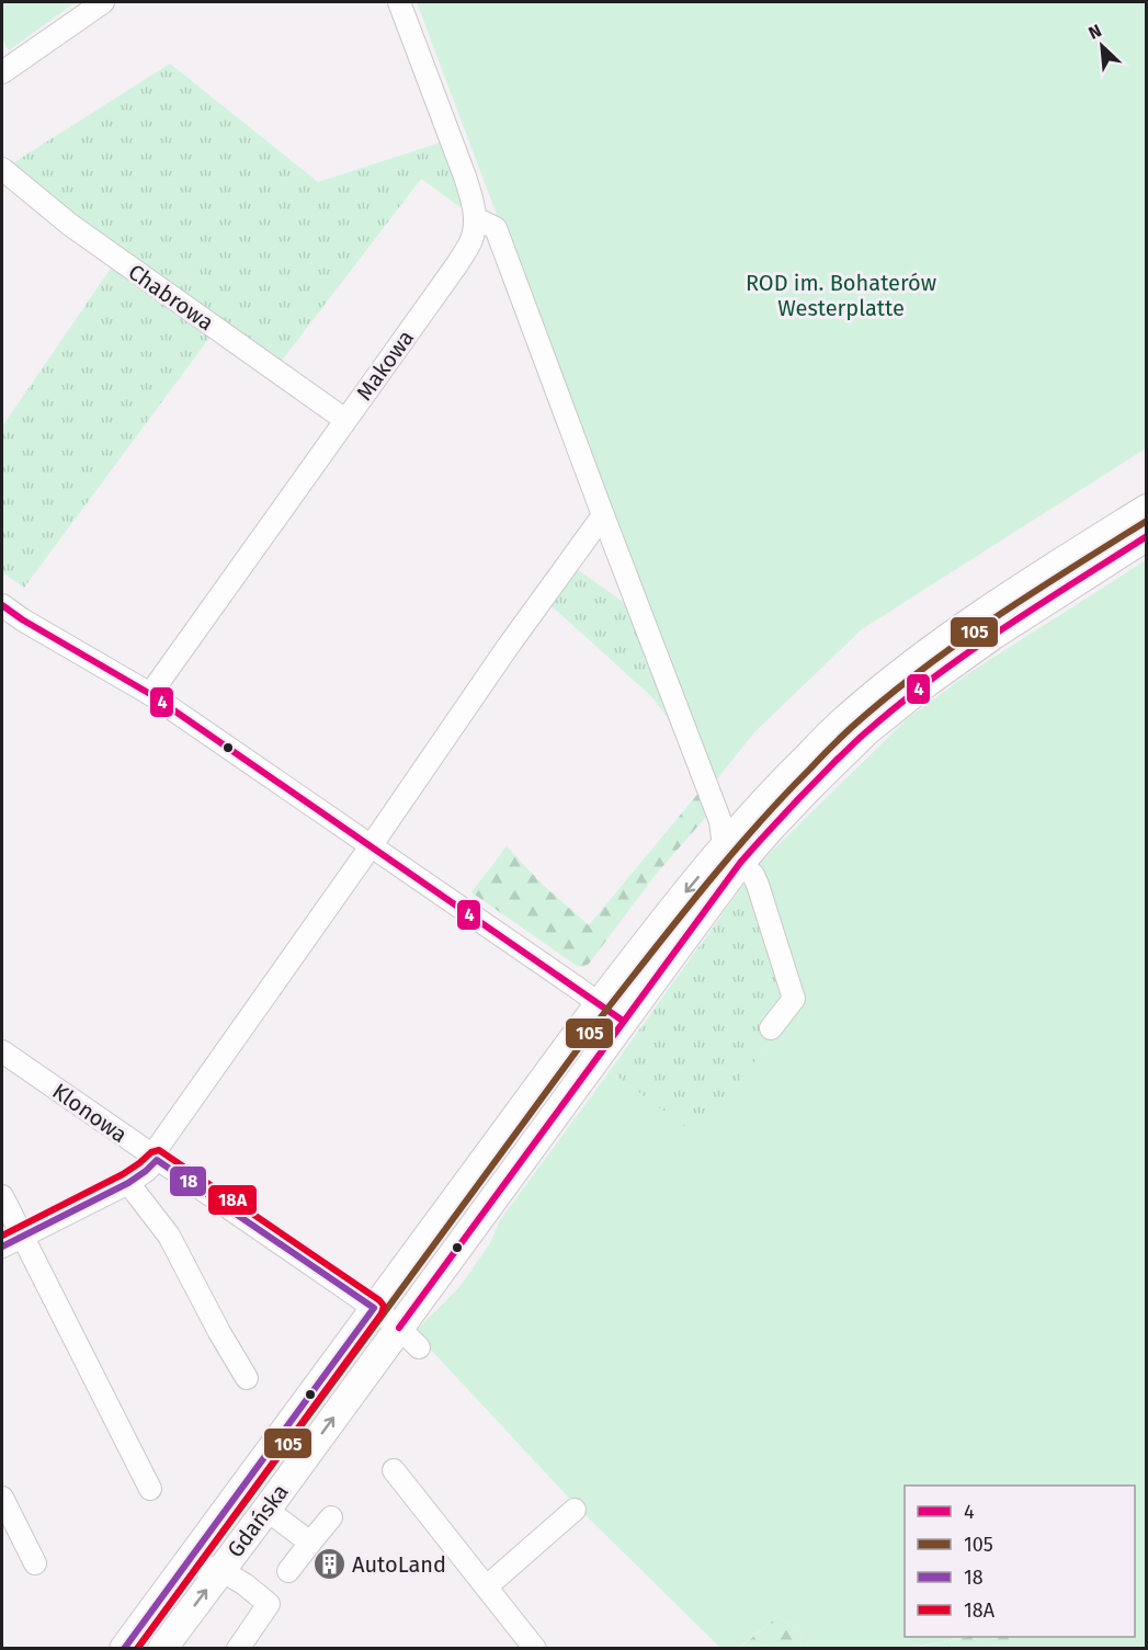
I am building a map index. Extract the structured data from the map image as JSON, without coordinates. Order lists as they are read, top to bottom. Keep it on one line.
{"streets":{"main road":["Gdańska"],"street":["Chabrowa","Makowa","Klonowa"]},"crossings":[["Chabrowa","Makowa"],["Klonowa","Gdańska"]],"parks":["ROD im. Bohaterów Westerplatte"],"places":{"building":["AutoLand"]},"lines":["transit line 105","transit line 4","transit line 18A","transit line 18"],"legend":["4","105","18","18A"],"north":"top left"}
